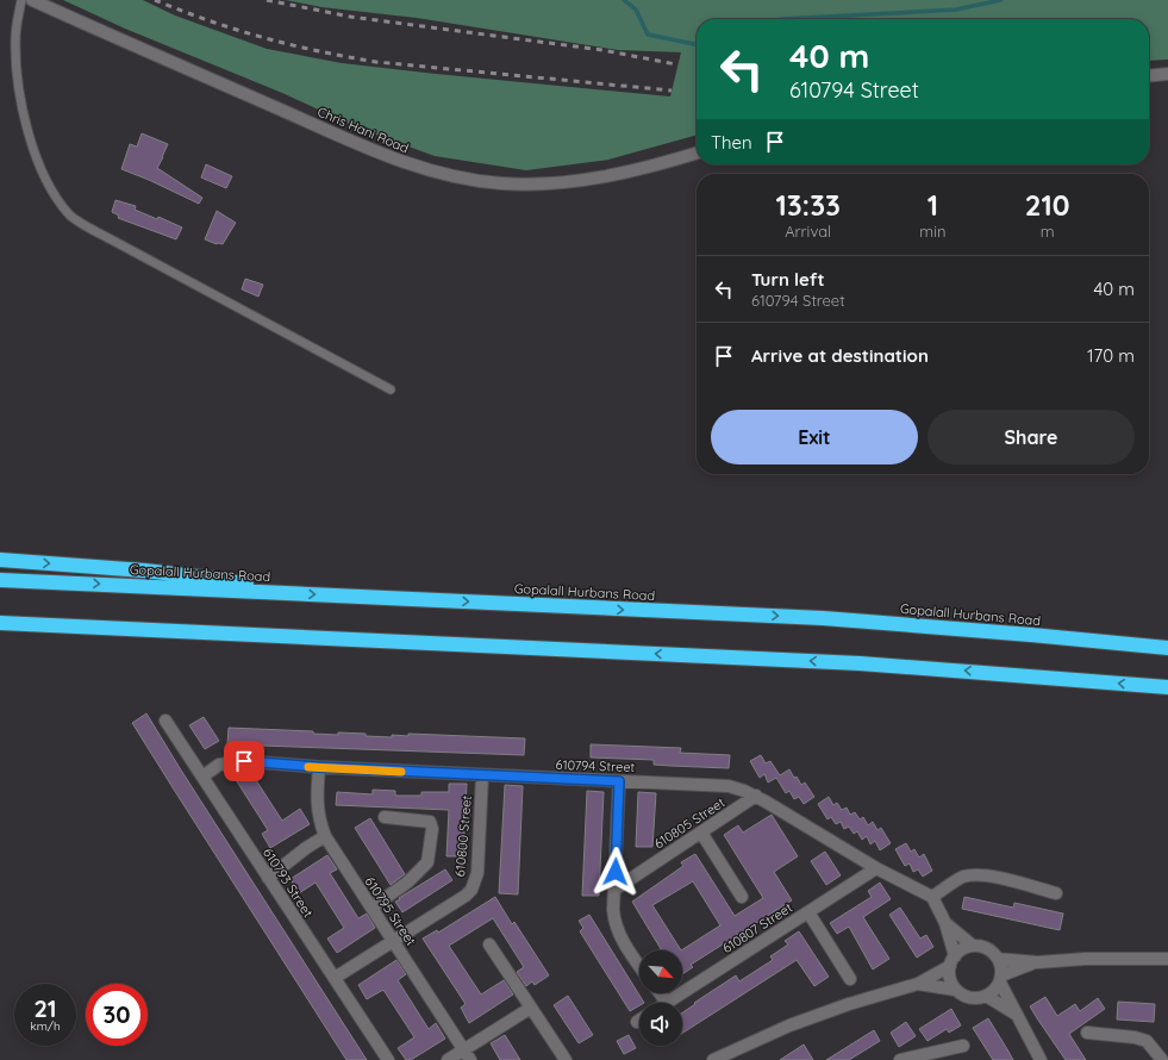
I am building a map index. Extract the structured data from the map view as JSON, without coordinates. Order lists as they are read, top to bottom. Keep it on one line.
{"streets":{"highway":["Gopalall Hurbans Road"],"street":["Chris Hani Road","610794 Street","610805 Street","610800 Street","610793 Street","610795 Street","610807 Street"]},"crossings":[["610794 Street","610805 Street"],["610794 Street","610800 Street"],["610794 Street","610793 Street"],["610794 Street","610795 Street"],["610794 Street","610807 Street"],["610800 Street","610793 Street"],["610800 Street","610795 Street"]],"north":"bottom right","page":{"turn":["40 m","610794 Street"],"then":"Then","eta":["13:33","Arrival","1","min","210","m"],"list":[{"name":"Turn left","note":"610794 Street","value":"40 m"},{"name":"Arrive at destination","value":"170 m"}],"buttons":["Exit","Share"],"speed":"21 km/h","limit":"30"}}
